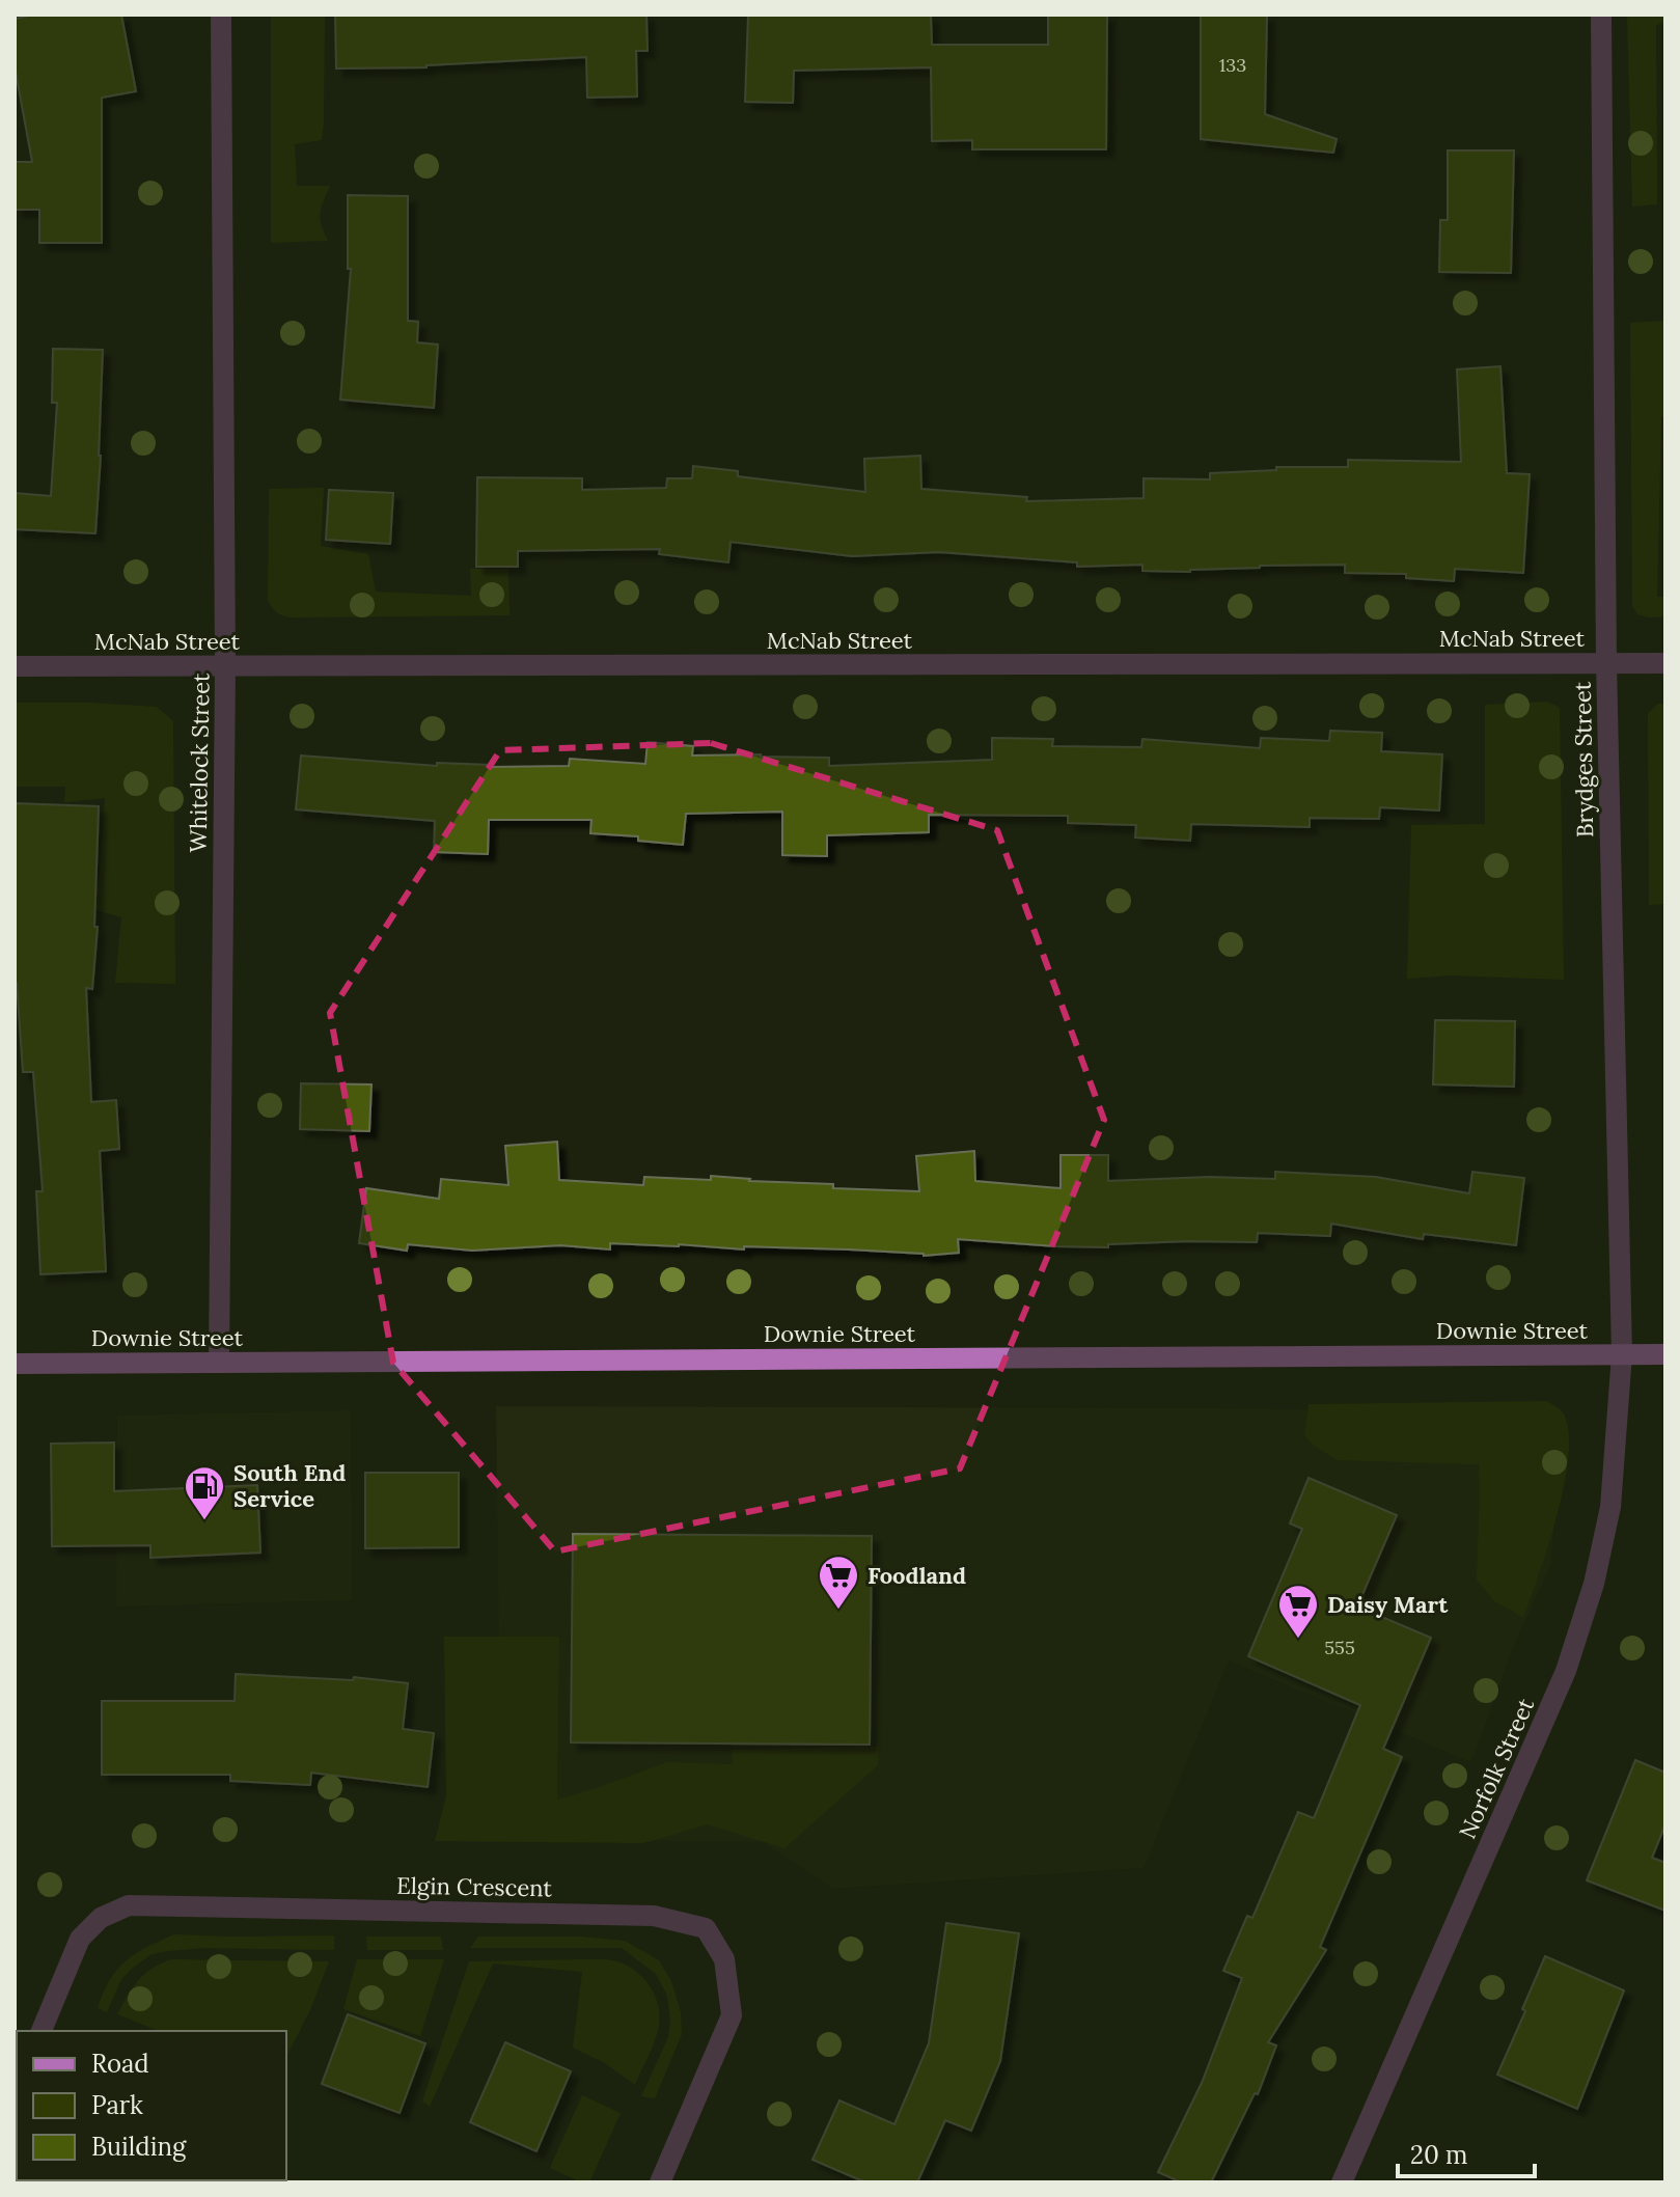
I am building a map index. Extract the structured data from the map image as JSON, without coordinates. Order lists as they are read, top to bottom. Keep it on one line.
{"streets":{"main road":["Downie Street"],"street":["McNab Street","Brydges Street","Whitelock Street","Norfolk Street","Elgin Crescent"]},"crossings":[["McNab Street","Brydges Street"],["McNab Street","Whitelock Street"],["Brydges Street","Downie Street"],["Brydges Street","Norfolk Street"],["Whitelock Street","Downie Street"],["Downie Street","Norfolk Street"]],"places":{"fuel station":["South End Service"],"supermarket":["Foodland","Daisy Mart"]},"house_numbers":["133","555"],"legend":["Road","Park","Building"],"scale_bar":"20 m"}
